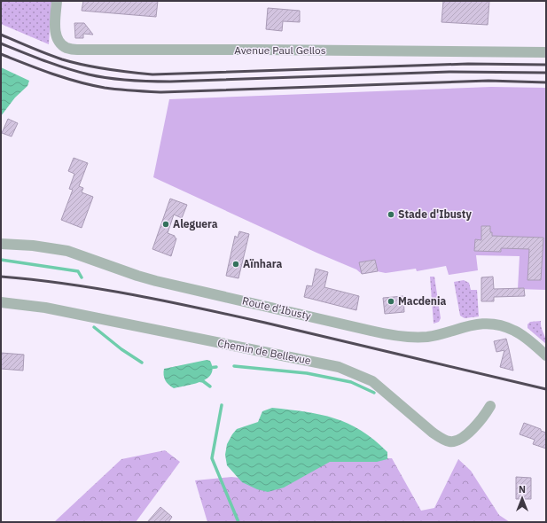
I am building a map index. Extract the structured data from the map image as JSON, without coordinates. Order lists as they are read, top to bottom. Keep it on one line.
{"streets":{"street":["Avenue Paul Gellos","Route d'Ibusty","Chemin de Bellevue"]},"places":["Stade d'Ibusty","Aleguera","Aïnhara","Macdenia"],"north":"top"}
